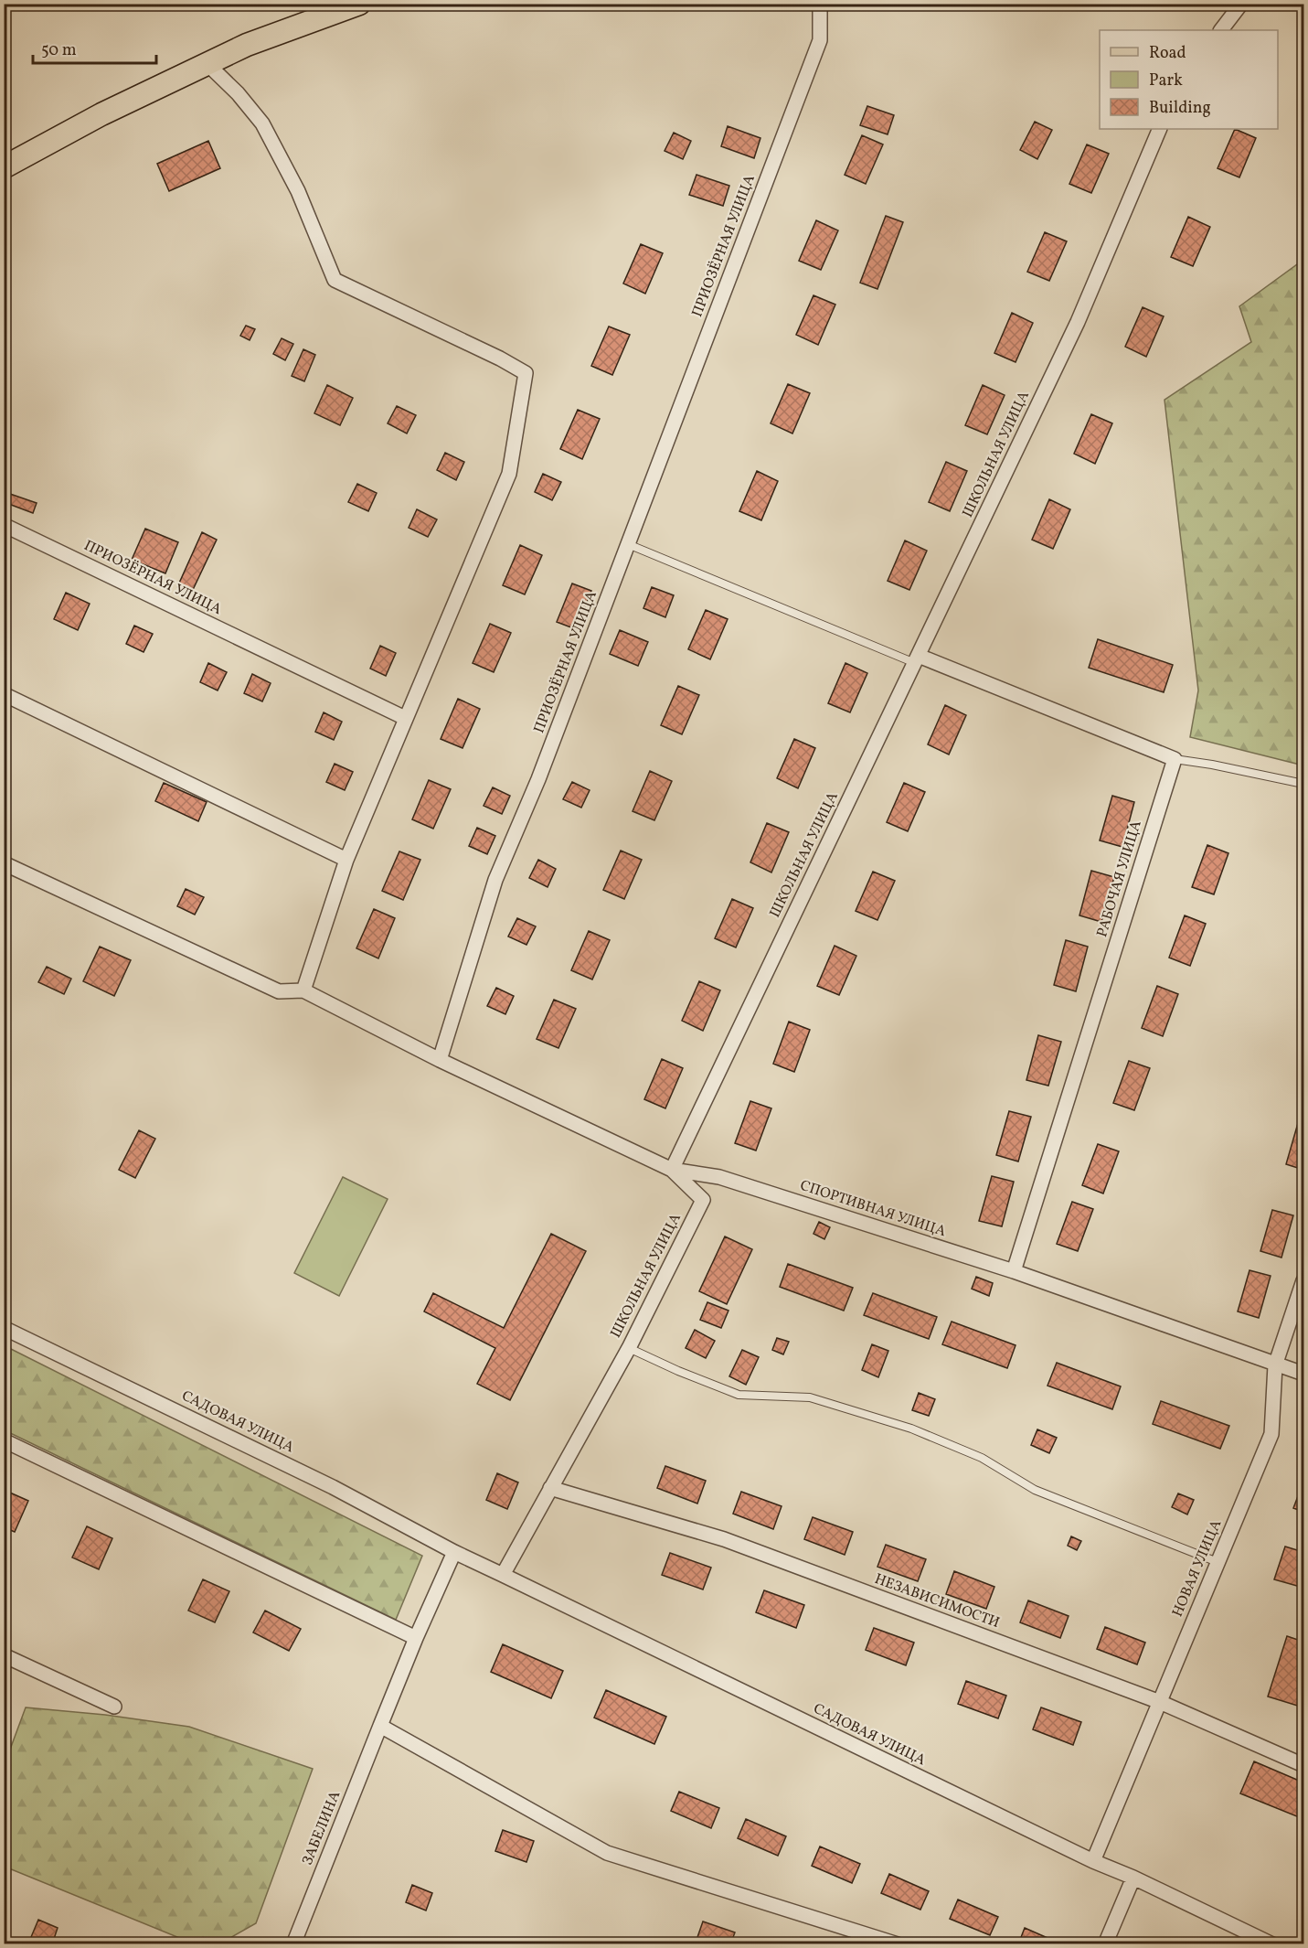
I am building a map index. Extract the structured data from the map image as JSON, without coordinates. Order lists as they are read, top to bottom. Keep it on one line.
{"streets":{"street":["ПРИОЗЁРНАЯ УЛИЦА","ШКОЛЬНАЯ УЛИЦА","РАБОЧАЯ УЛИЦА","СПОРТИВНАЯ УЛИЦА","САДОВАЯ УЛИЦА","НОВАЯ УЛИЦА","НЕЗАВИСИМОСТИ","ЗАБЕЛИНА"]},"crossings":[["ПРИОЗЁРНАЯ УЛИЦА","СПОРТИВНАЯ УЛИЦА"],["ШКОЛЬНАЯ УЛИЦА","СПОРТИВНАЯ УЛИЦА"],["ШКОЛЬНАЯ УЛИЦА","САДОВАЯ УЛИЦА"],["ШКОЛЬНАЯ УЛИЦА","НЕЗАВИСИМОСТИ"],["РАБОЧАЯ УЛИЦА","СПОРТИВНАЯ УЛИЦА"],["СПОРТИВНАЯ УЛИЦА","НОВАЯ УЛИЦА"],["САДОВАЯ УЛИЦА","НОВАЯ УЛИЦА"],["НОВАЯ УЛИЦА","НЕЗАВИСИМОСТИ"]],"legend":["Road","Park","Building"],"scale_bar":"50 m"}
